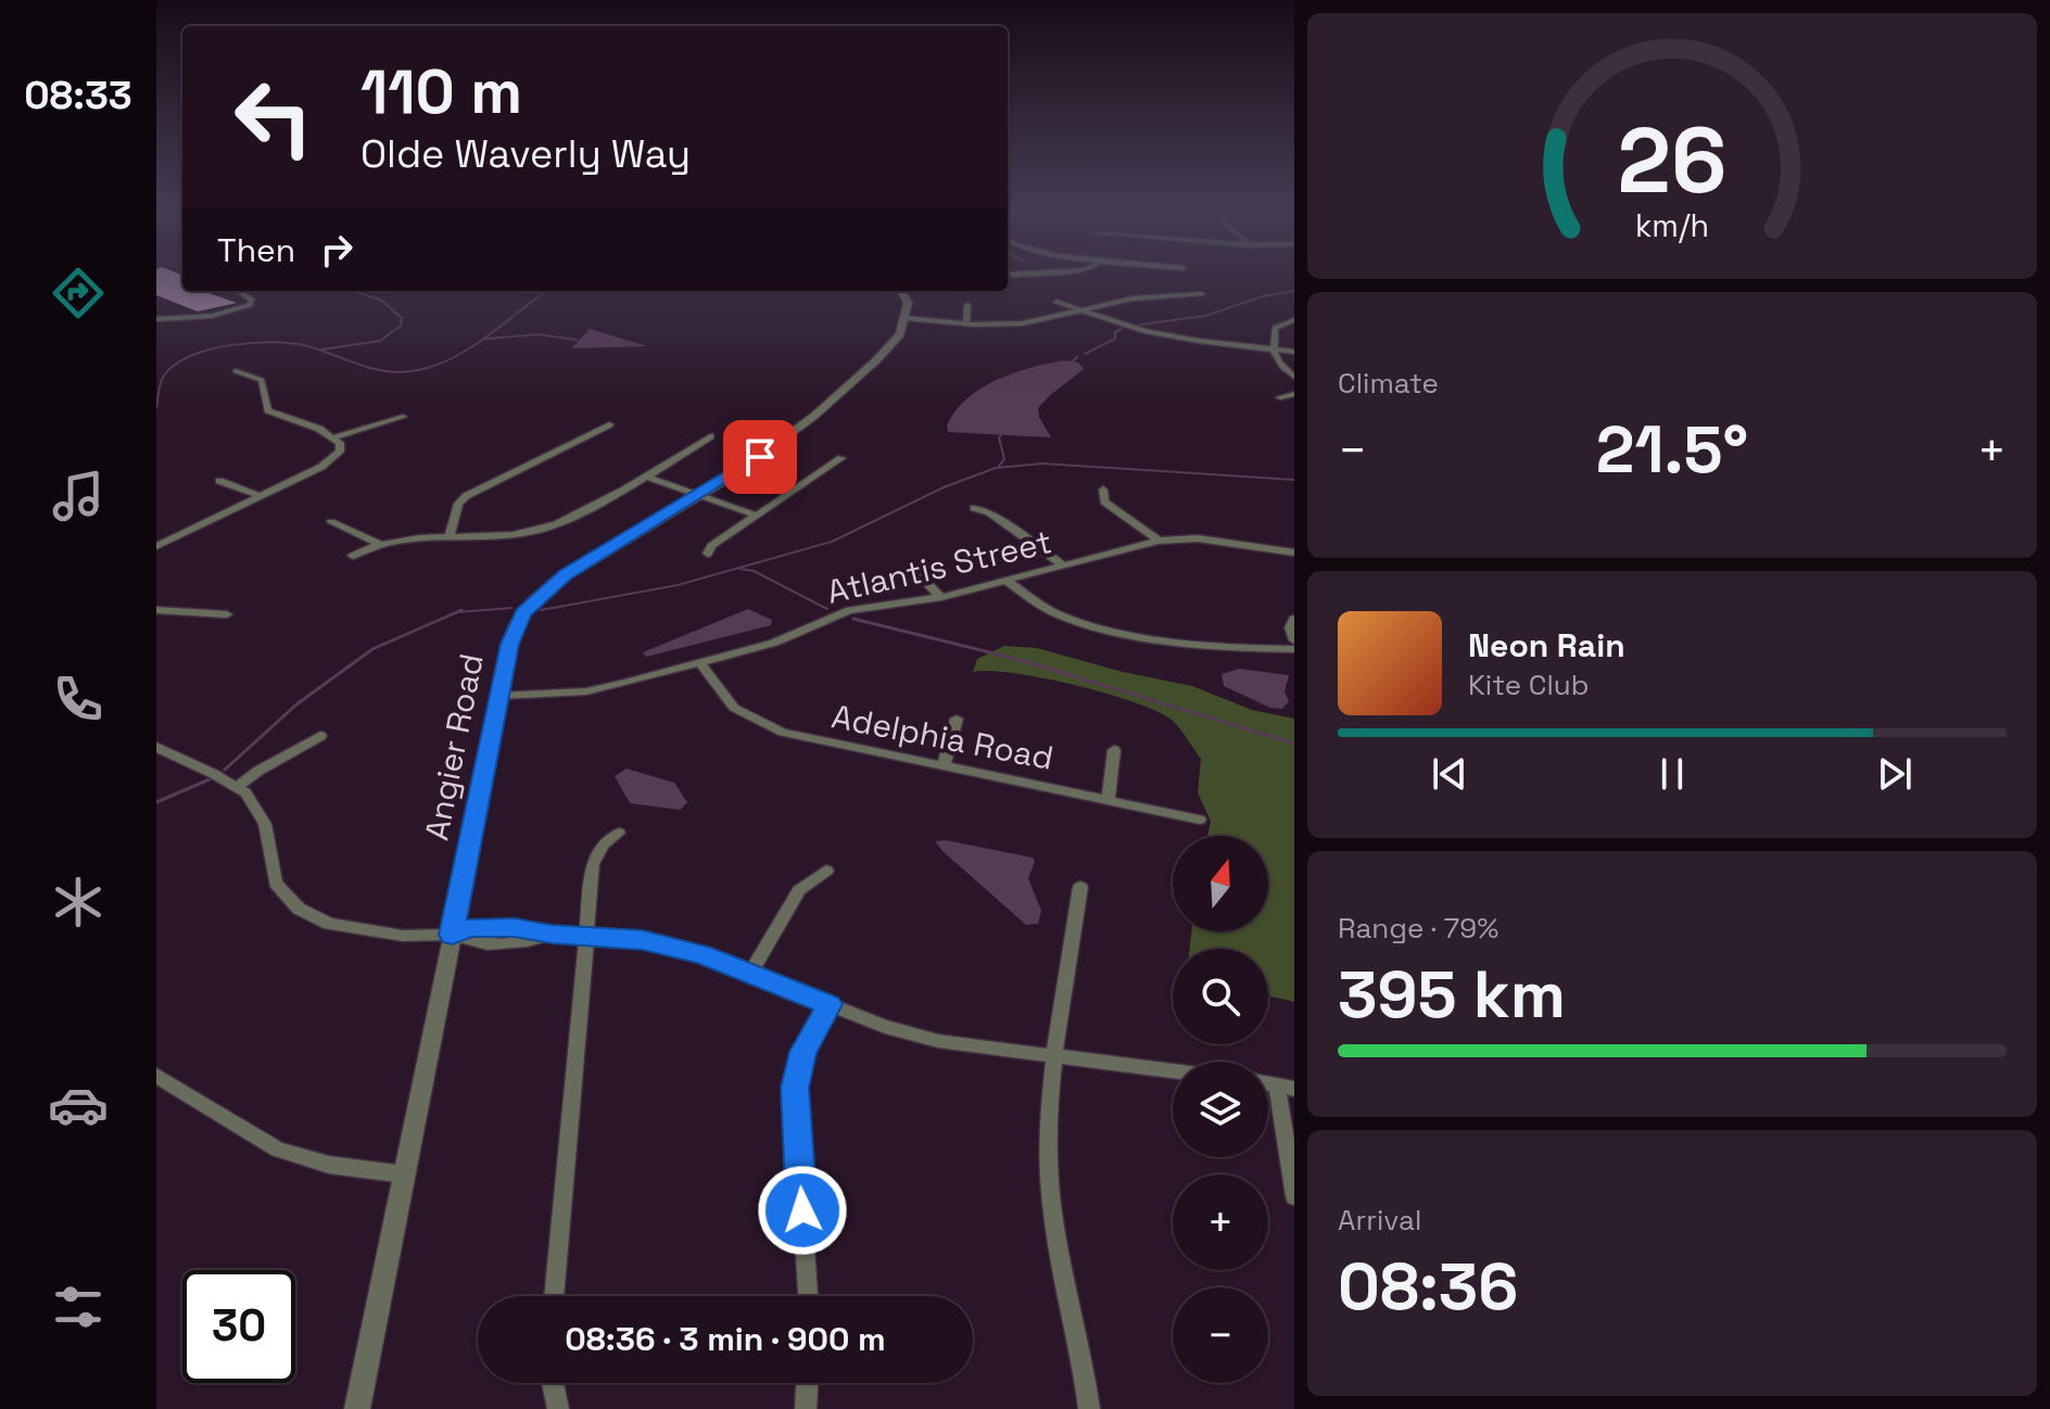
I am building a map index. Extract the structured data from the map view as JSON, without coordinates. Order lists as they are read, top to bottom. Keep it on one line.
{"streets":{"street":["Atlantis Street","Adelphia Road","Angier Road"]},"crossings":[["Atlantis Street","Adelphia Road"],["Atlantis Street","Angier Road"]],"north":"top","page":{"tabs":"08:33","turn":["110 m","Olde Waverly Way"],"then":"Then","tile":["Climate",["Range · 79%","395 km"],["Arrival","08:36"]],"heat":["−","21.5°","+"],"song":["Neon Rain","Kite Club"],"map_buttons":["+","−"],"limit":"30","trip":"08:36 · 3 min · 900 m","gauge":["26","km/h"]}}
